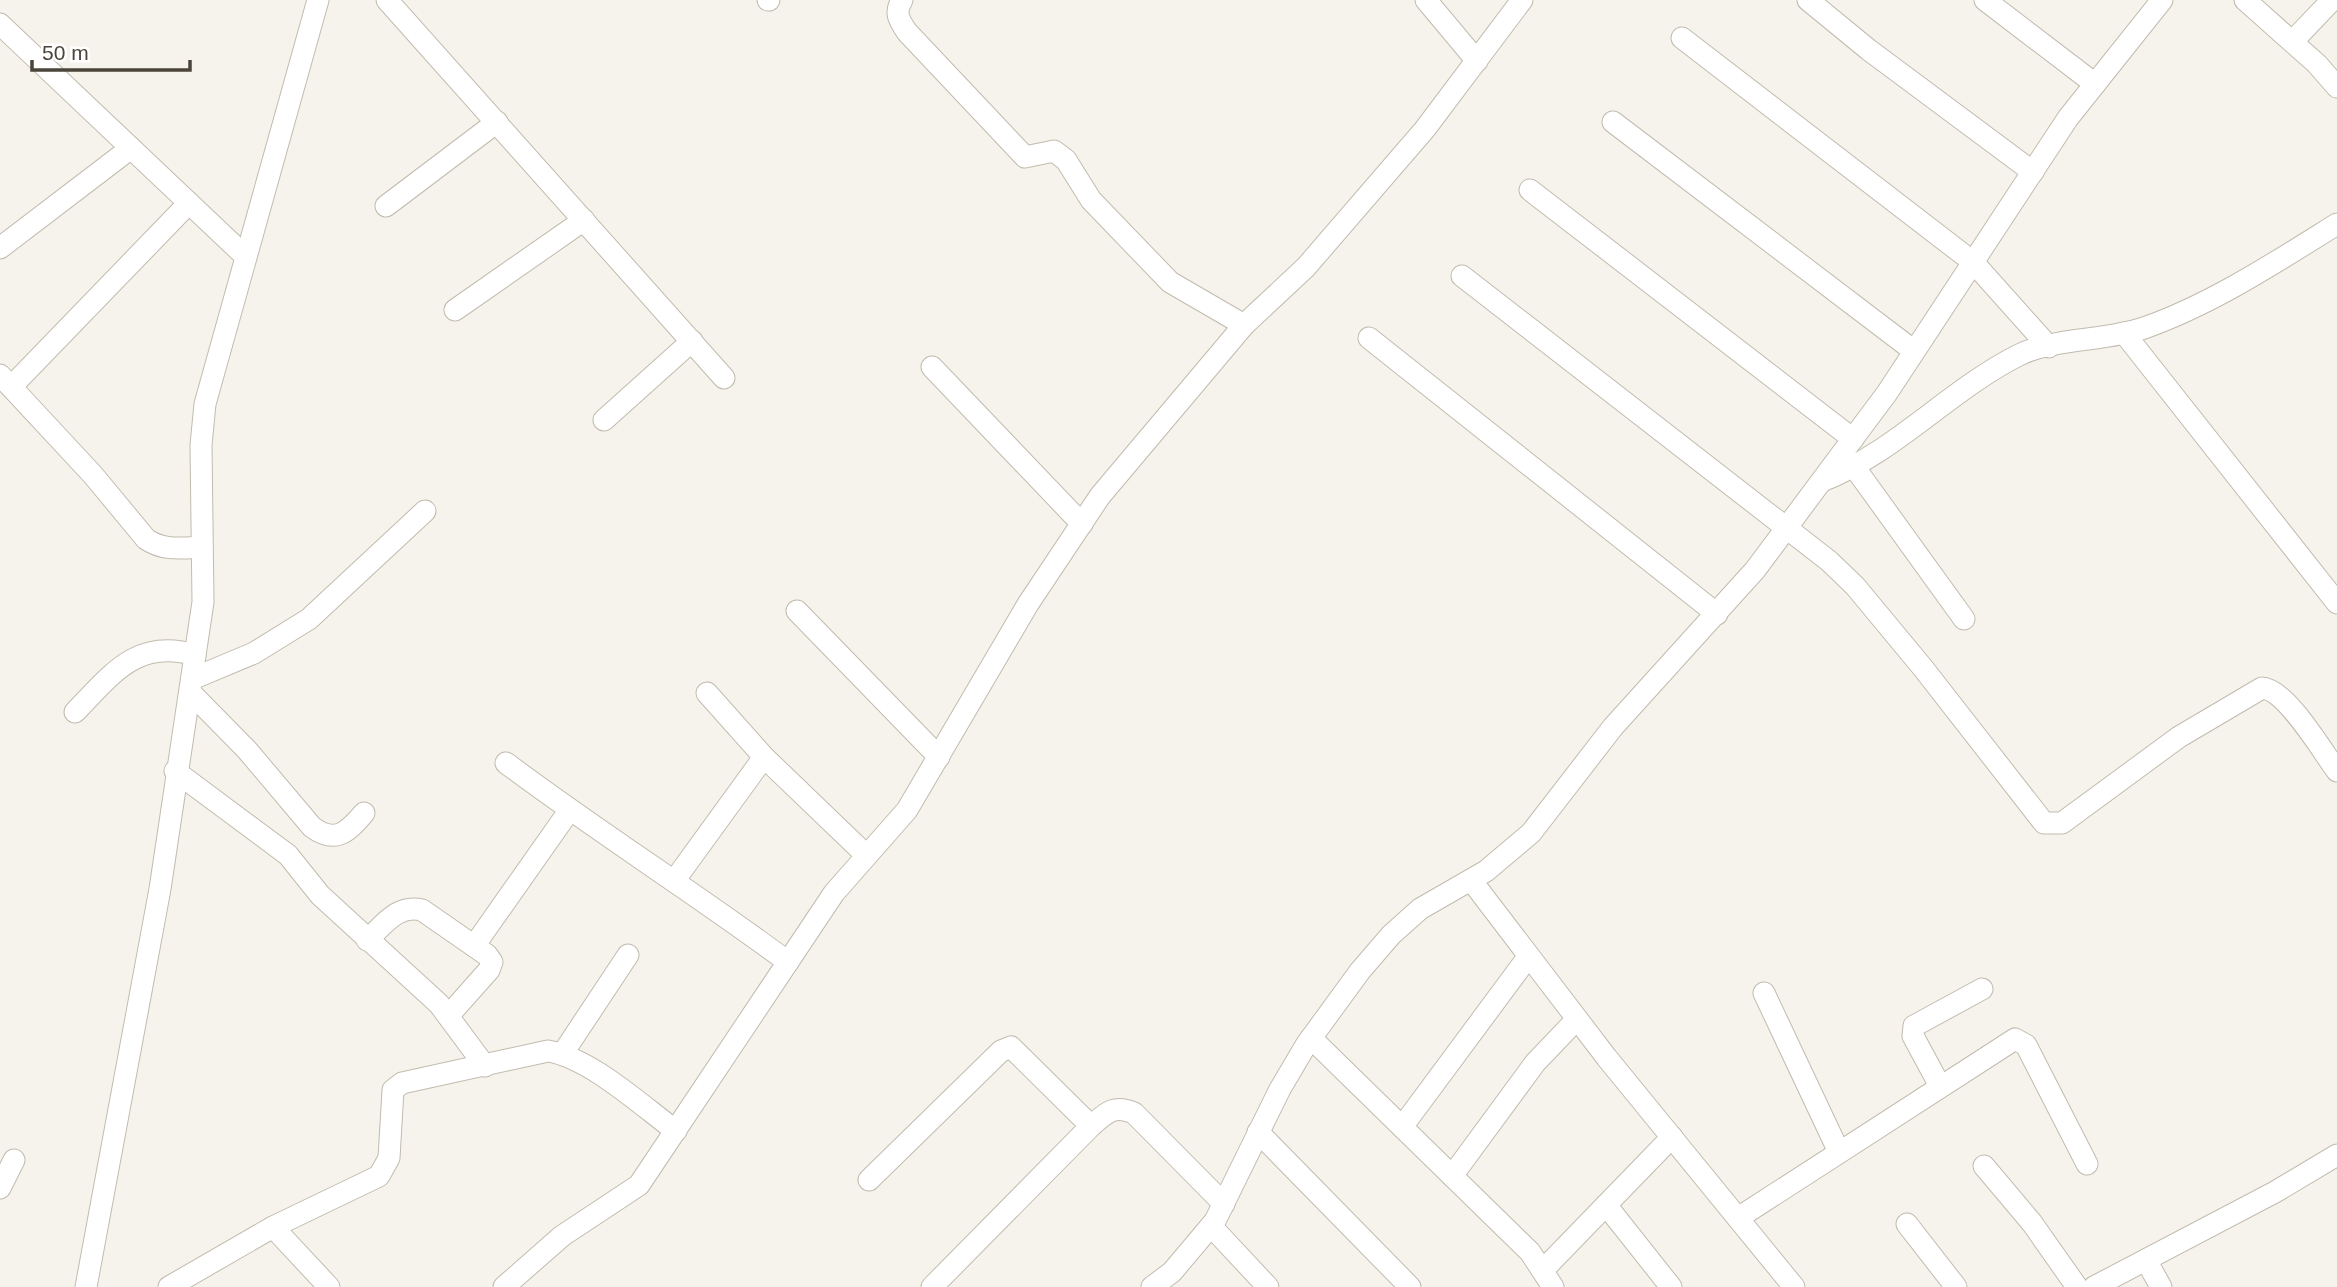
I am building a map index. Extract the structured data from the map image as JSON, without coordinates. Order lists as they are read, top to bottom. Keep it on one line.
{"scale_bar":"50 m"}
